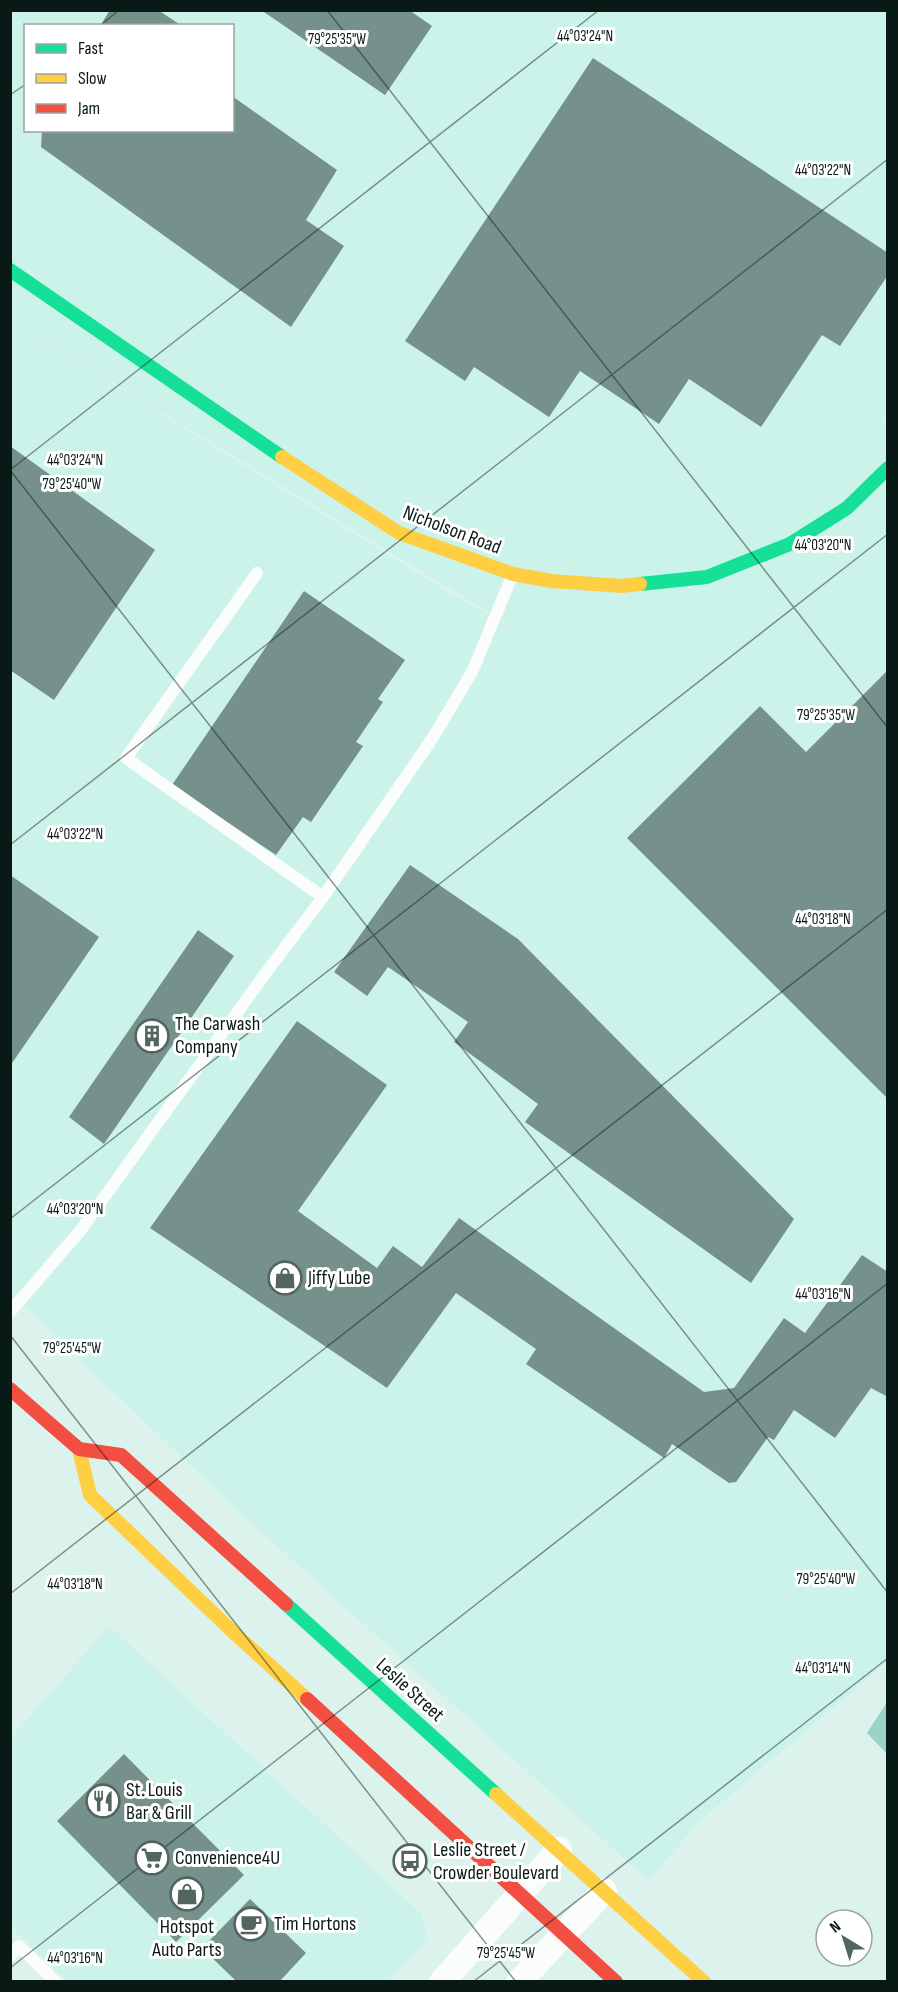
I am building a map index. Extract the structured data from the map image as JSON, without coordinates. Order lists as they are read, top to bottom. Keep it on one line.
{"streets":{"main road":["Nicholson Road","Leslie Street"]},"places":{"building":["The Carwash Company"],"shop":["Jiffy Lube","Hotspot Auto Parts"],"restaurant":["St. Louis Bar & Grill"],"supermarket":["Convenience4U"],"bus stop":["Leslie Street / Crowder Boulevard"],"cafe":["Tim Hortons"]},"legend":["Fast","Slow","Jam"],"north":"top left","coordinates":["44°03'24\"N","79°25'35\"W","44°03'22\"N","79°25'40\"W","44°03'20\"N","44°03'18\"N","44°03'16\"N","79°25'45\"W","44°03'14\"N"]}
